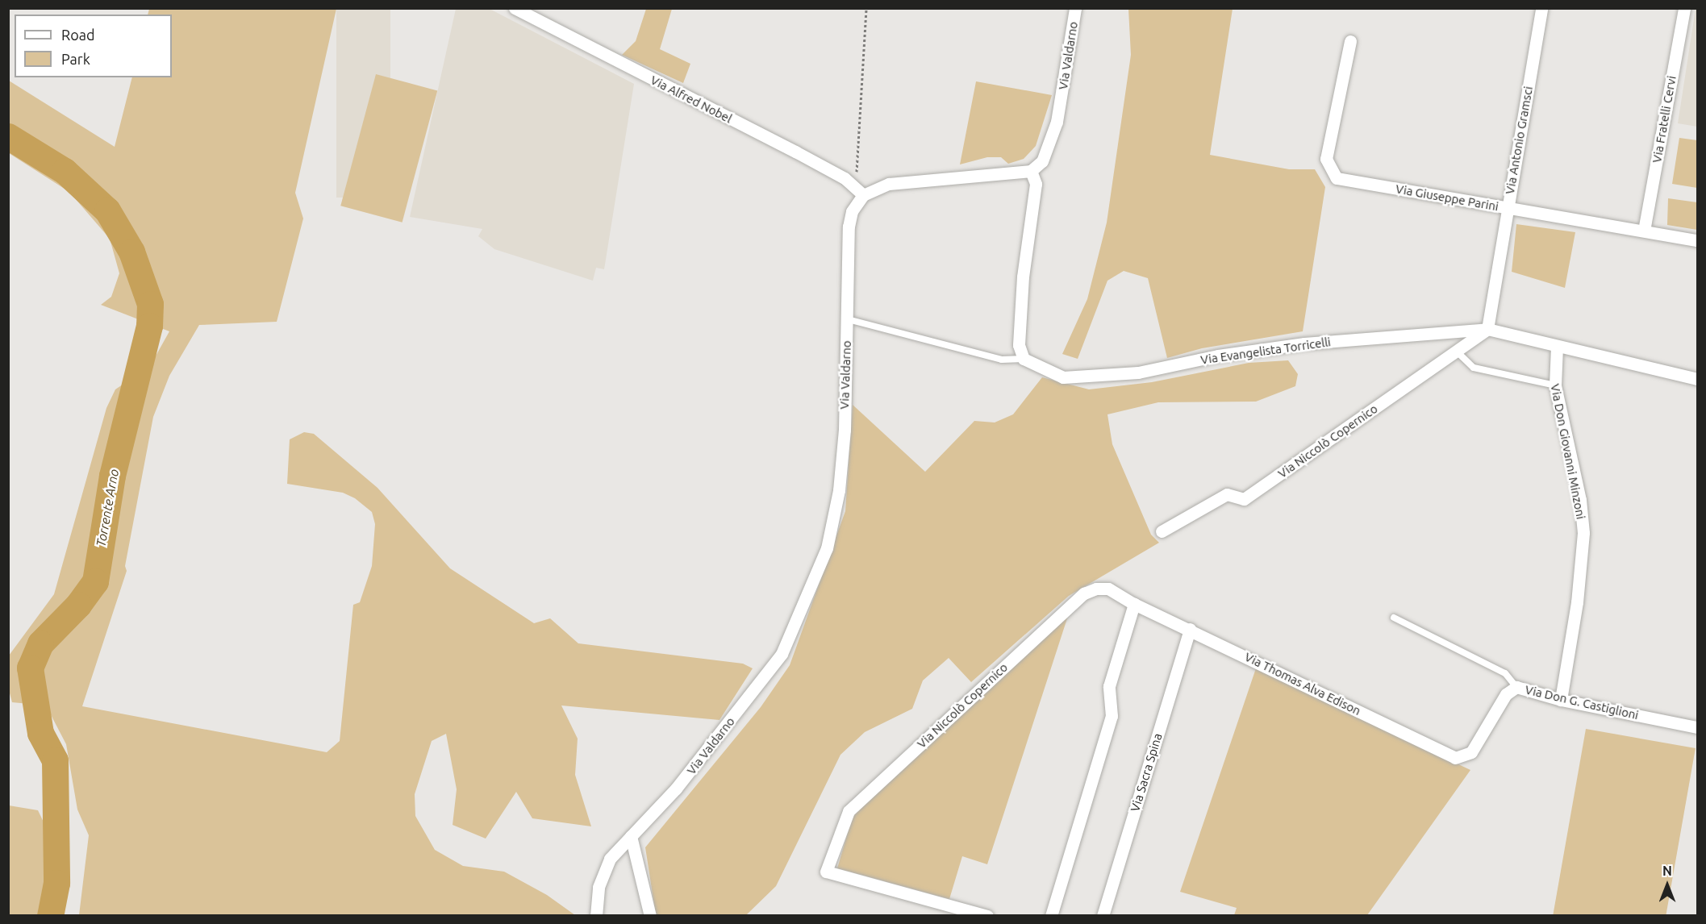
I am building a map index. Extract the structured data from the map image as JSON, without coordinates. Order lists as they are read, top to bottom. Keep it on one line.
{"streets":{"street":["Via Valdarno","Via Alfred Nobel","Via Fratelli Cervi","Via Antonio Gramsci","Via Giuseppe Parini","Via Evangelista Torricelli","Via Niccolò Copernico","Via Don Giovanni Minzoni","Via Thomas Alva Edison","Via Don G. Castiglioni","Via Sacra Spina"]},"crossings":[["Via Valdarno","Via Alfred Nobel"],["Via Fratelli Cervi","Via Giuseppe Parini"],["Via Antonio Gramsci","Via Giuseppe Parini"],["Via Antonio Gramsci","Via Evangelista Torricelli"],["Via Antonio Gramsci","Via Niccolò Copernico"],["Via Evangelista Torricelli","Via Niccolò Copernico"],["Via Evangelista Torricelli","Via Don Giovanni Minzoni"],["Via Niccolò Copernico","Via Thomas Alva Edison"],["Via Don Giovanni Minzoni","Via Don G. Castiglioni"],["Via Thomas Alva Edison","Via Don G. Castiglioni"],["Via Thomas Alva Edison","Via Sacra Spina"]],"water":["Torrente Arno"],"legend":["Road","Park"],"north":"top"}
